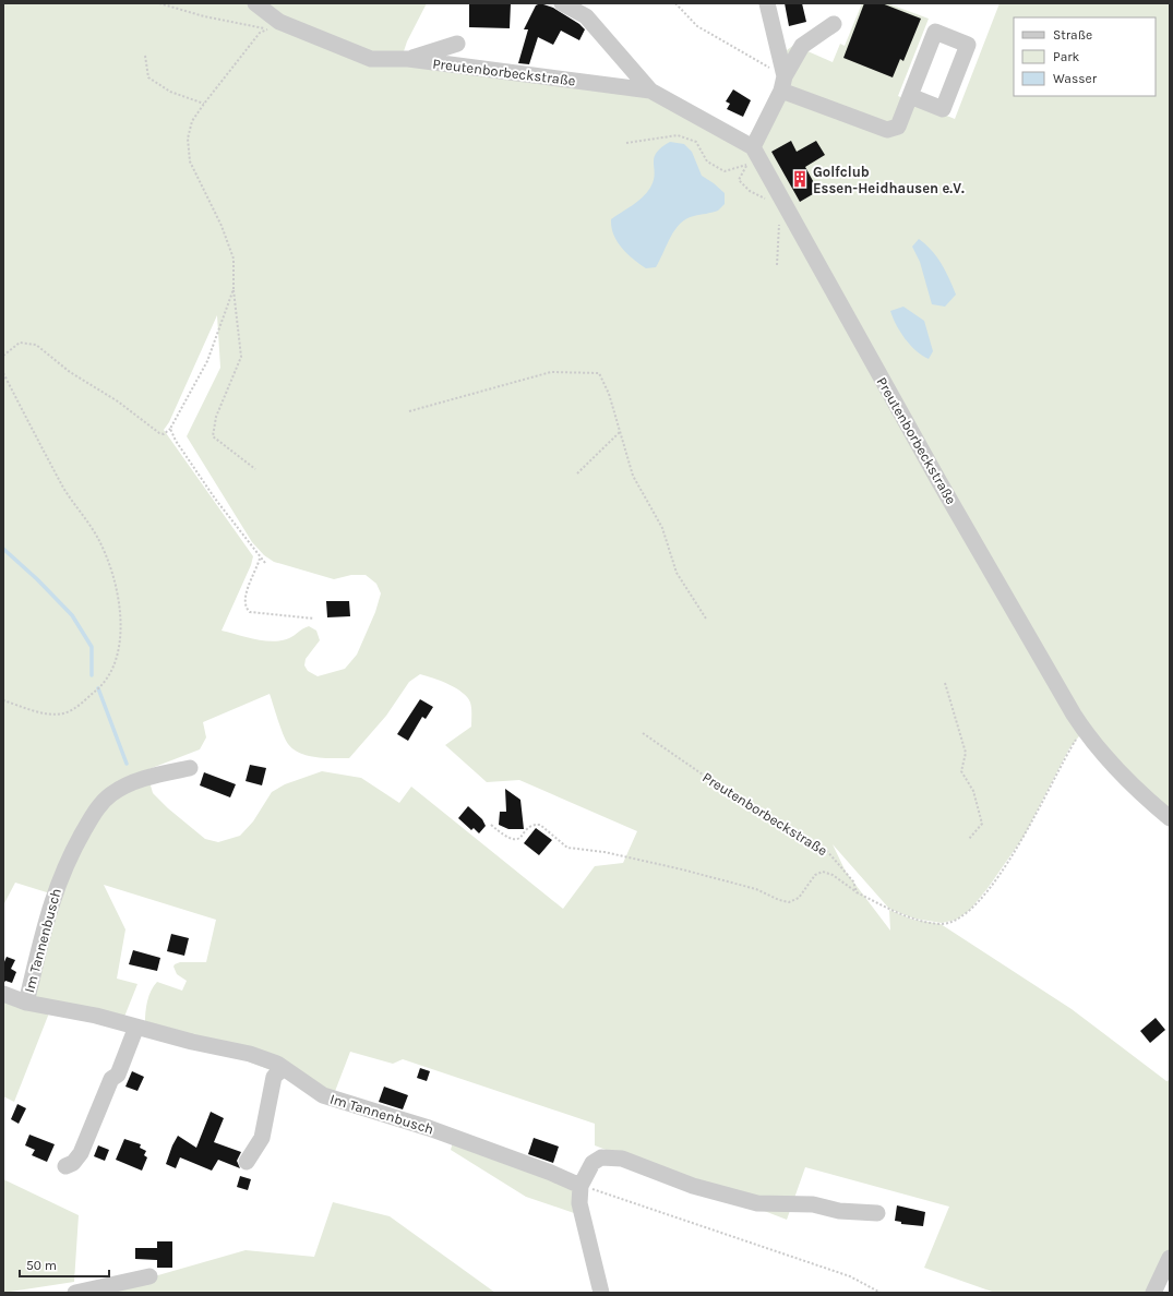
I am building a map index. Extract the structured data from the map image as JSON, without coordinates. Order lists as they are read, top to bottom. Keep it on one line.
{"streets":{"street":["Preutenborbeckstraße","Im Tannenbusch"]},"places":{"building":["Golfclub Essen-Heidhausen e.V."]},"legend":["Straße","Park","Wasser"],"scale_bar":"50 m"}
